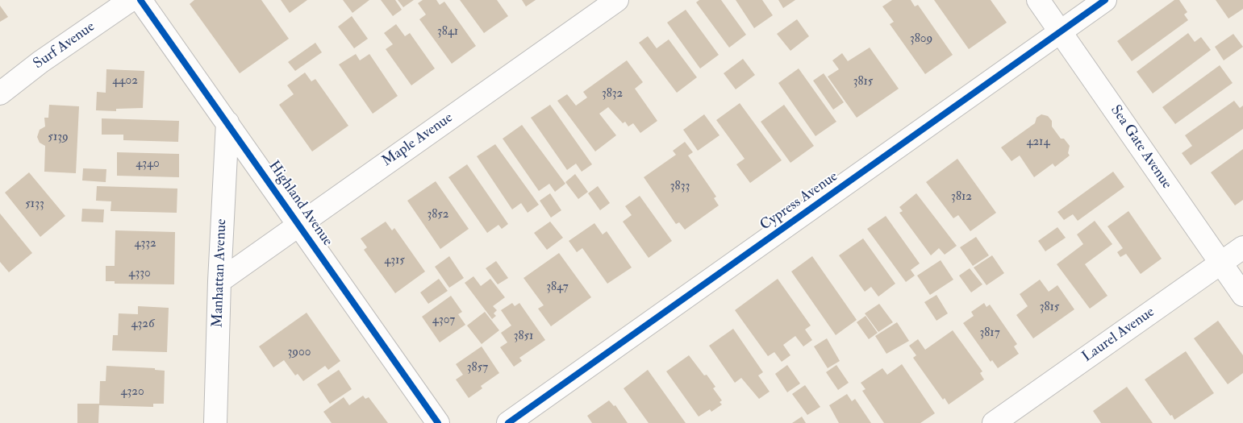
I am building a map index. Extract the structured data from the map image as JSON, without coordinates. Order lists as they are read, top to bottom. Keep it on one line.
{"streets":{"street":["Surf Avenue","Maple Avenue","Sea Gate Avenue","Cypress Avenue","Highland Avenue","Manhattan Avenue","Laurel Avenue"]},"crossings":[["Maple Avenue","Highland Avenue"],["Maple Avenue","Manhattan Avenue"],["Sea Gate Avenue","Cypress Avenue"],["Sea Gate Avenue","Laurel Avenue"],["Highland Avenue","Manhattan Avenue"]],"house_numbers":["3841","3809","4402","3815","3832","5139","4214","4340","3833","3812","5133","3852","4332","4315","4330","3847","3815","4307","4326","3817","3851","3900","3857","4320"]}
